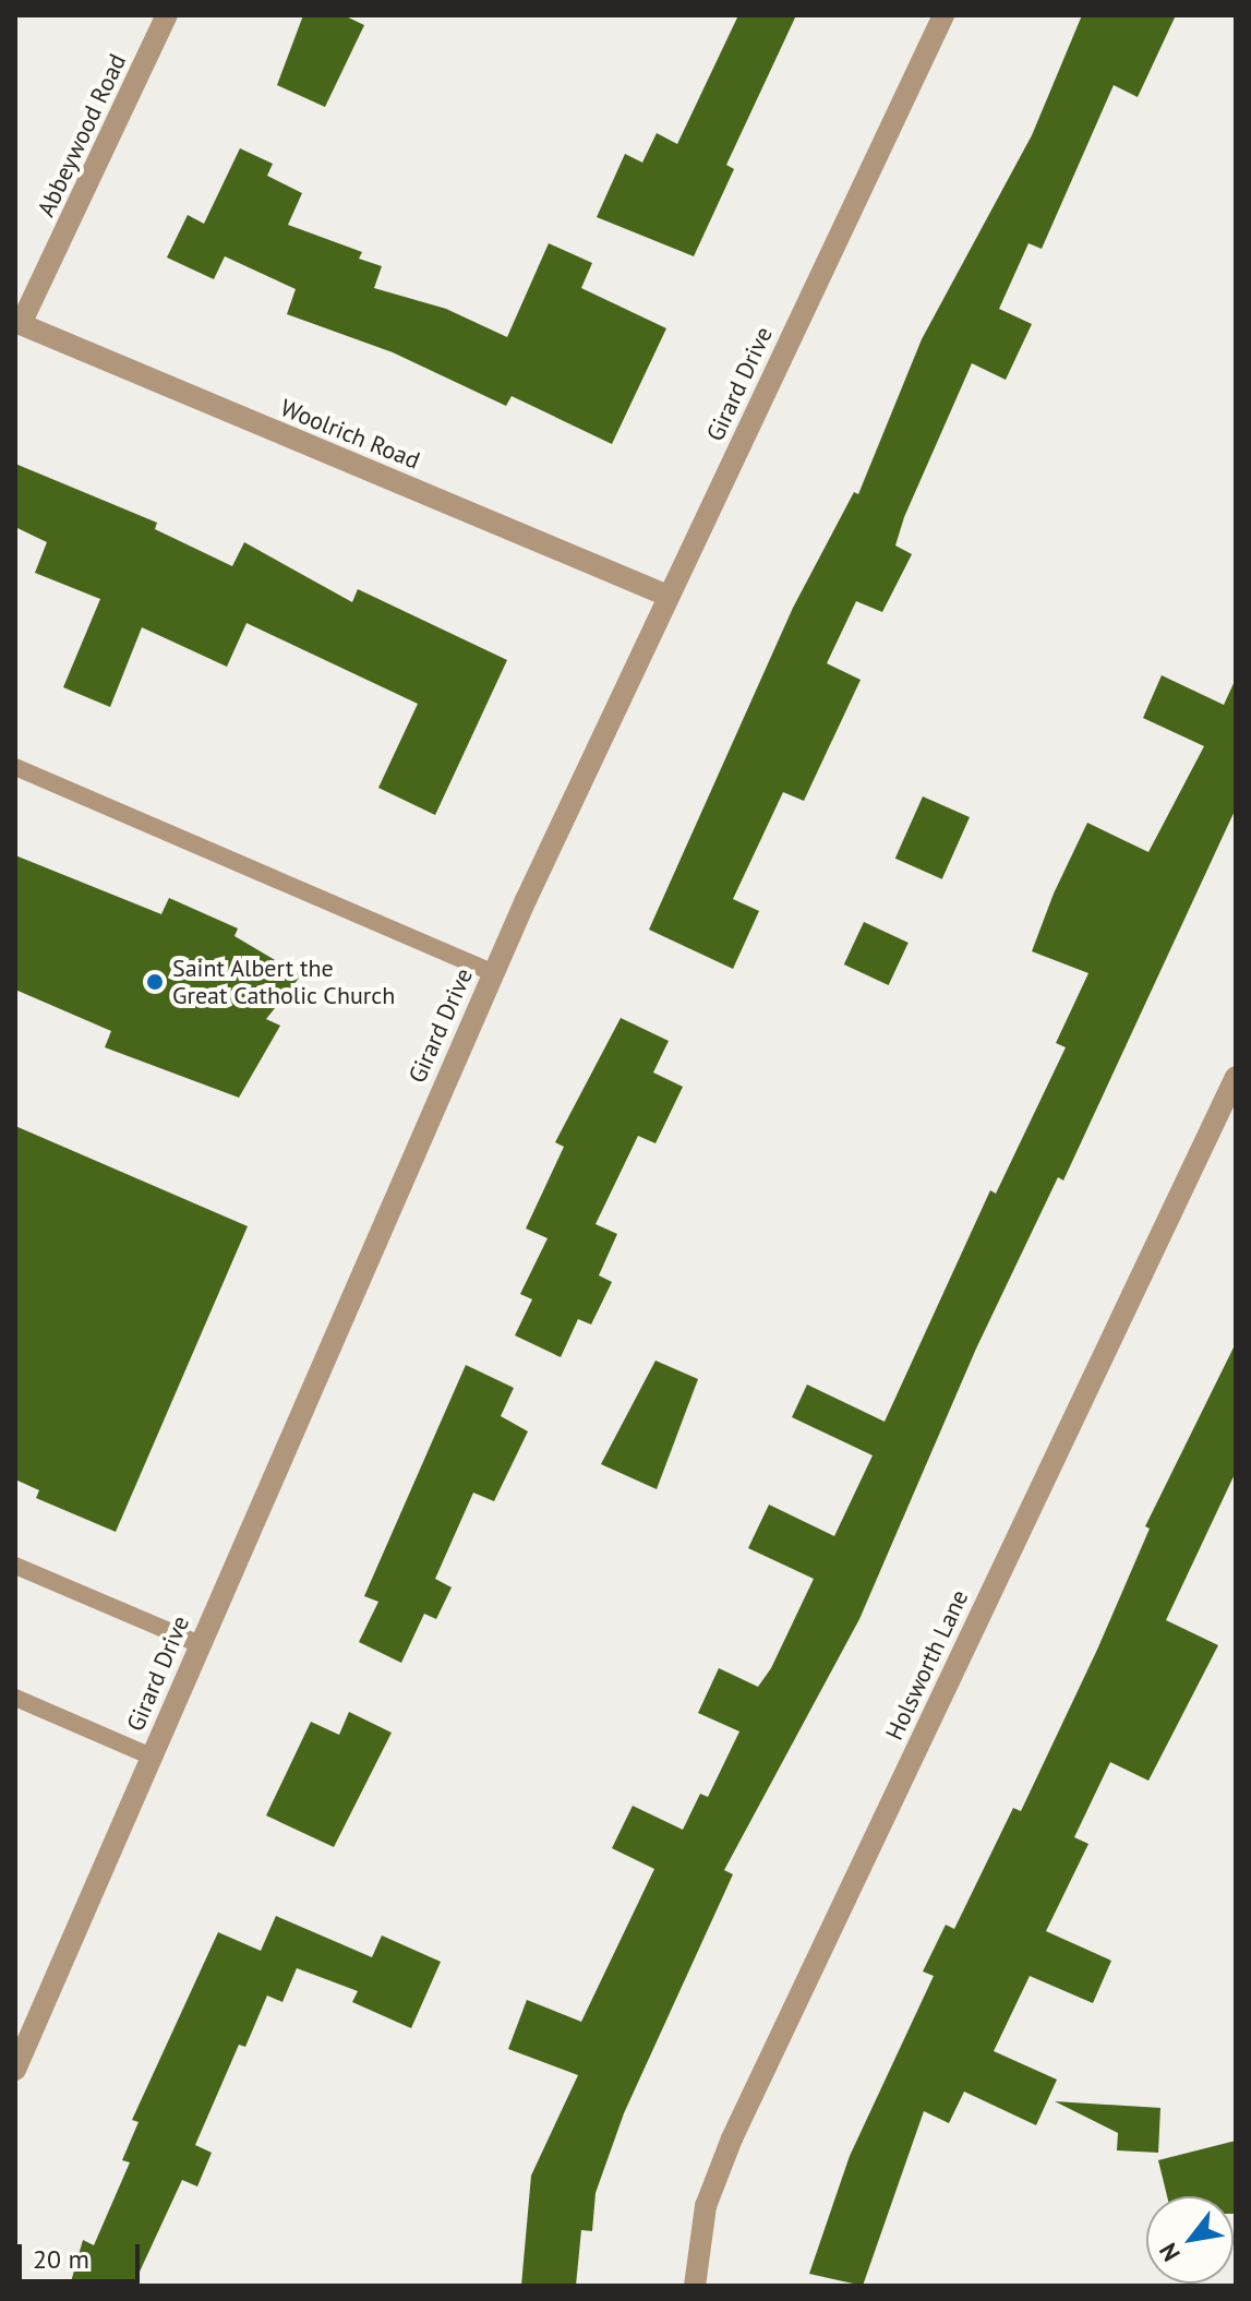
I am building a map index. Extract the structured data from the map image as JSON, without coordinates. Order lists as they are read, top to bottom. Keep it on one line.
{"streets":{"street":["Abbeywood Road","Girard Drive","Woolrich Road","Holsworth Lane"]},"crossings":[["Abbeywood Road","Woolrich Road"],["Girard Drive","Woolrich Road"]],"places":["Saint Albert the Great Catholic Church"],"scale_bar":"20 m","north":"bottom left"}
